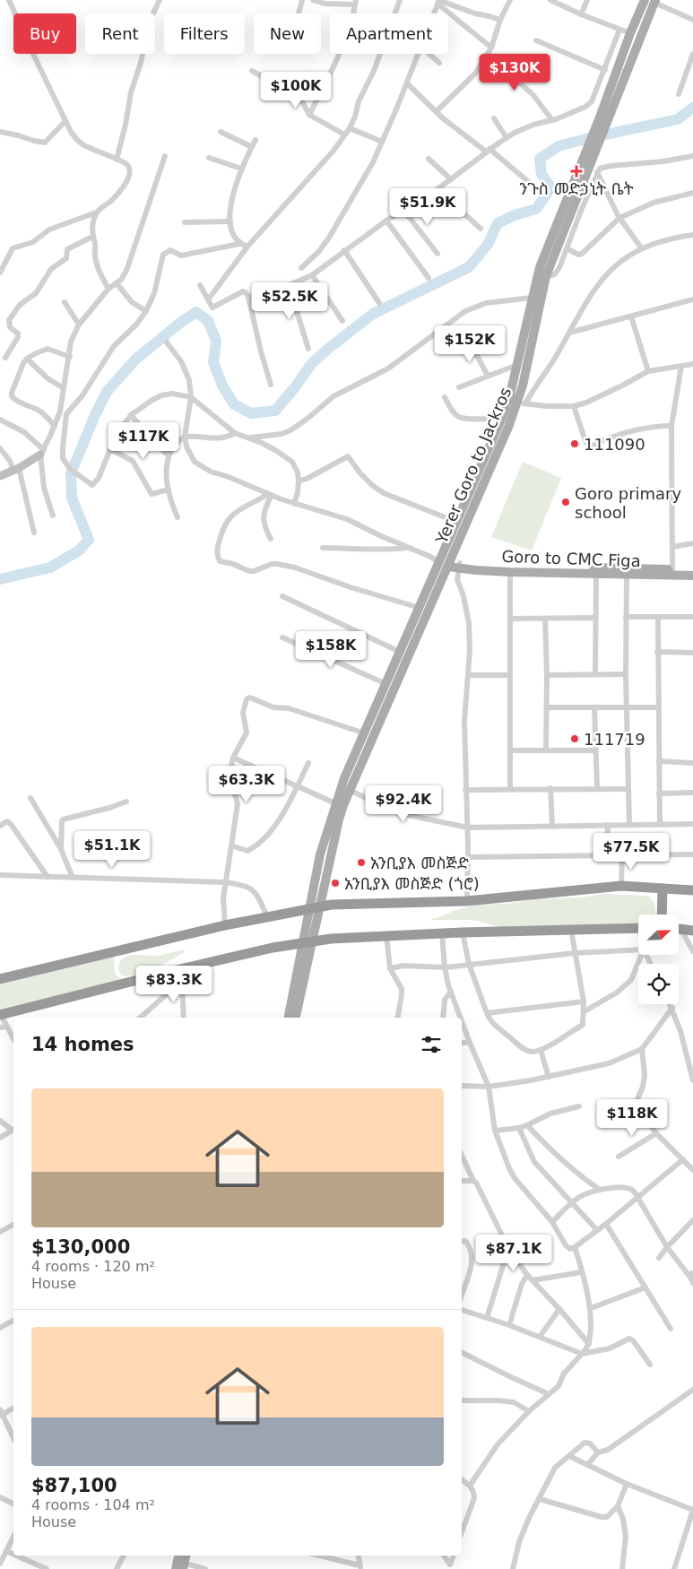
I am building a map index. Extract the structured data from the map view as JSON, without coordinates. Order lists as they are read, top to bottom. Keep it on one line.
{"streets":{"main road":["Yerer Goro to Jackros","Goro to CMC Figa"]},"places":{"health":["ንጉስ መድኃኒት ቤት"],"other":["111090","Goro primary school","111719","አንቢያእ መስጅድ","አንቢያእ መስጅድ (ጎሮ)"]},"north":"top right","page":{"chip":["Buy","Rent","Filters","New","Apartment"],"price":["$130K","$100K","$51.9K","$52.5K","$152K","$117K","$158K","$63.3K","$92.4K","$51.1K","$77.5K","$83.3K","$118K","$87.1K"],"heading":"14 homes","list":[{"name":"$130,000","note":"4 rooms · 120 m² · House"},{"name":"$87,100","note":"4 rooms · 104 m² · House"}]}}
